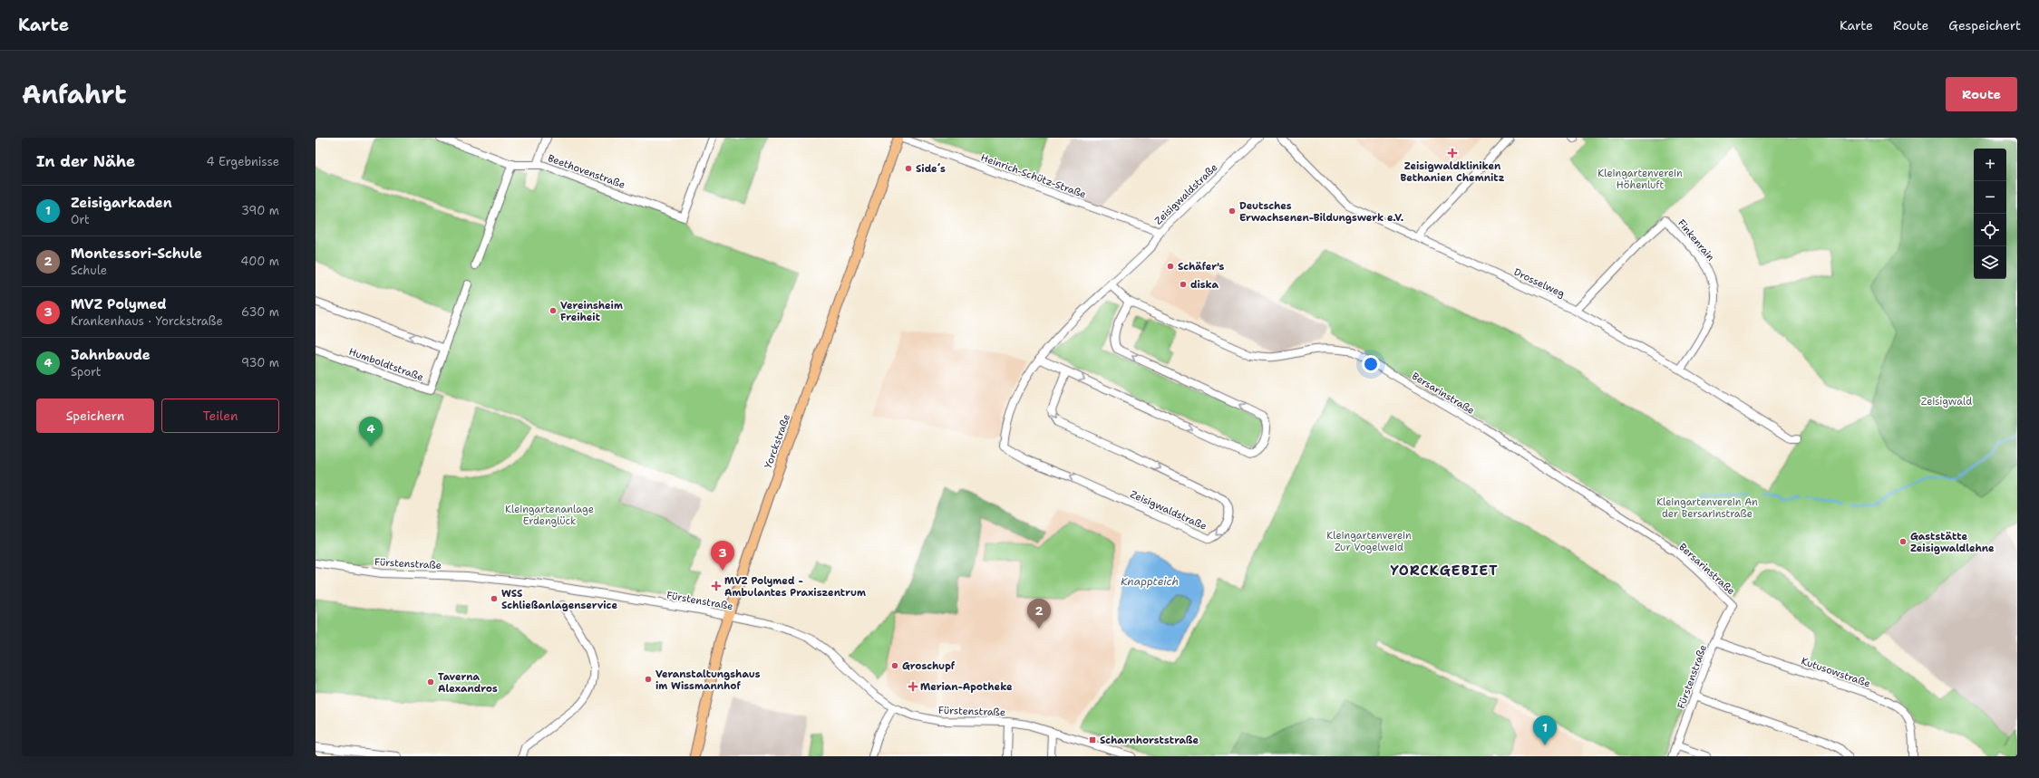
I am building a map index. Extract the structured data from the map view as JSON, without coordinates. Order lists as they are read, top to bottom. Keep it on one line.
{"streets":{"main road":["Yorckstraße"],"street":["Beethovenstraße","Heinrich-Schütz-Straße","Zeisigwaldstraße","Finkenrain","Drosselweg","Humboldtstraße","Bersarinstraße","Fürstenstraße","Kutusowstraße"]},"crossings":[["Heinrich-Schütz-Straße","Zeisigwaldstraße"],["Heinrich-Schütz-Straße","Yorckstraße"],["Zeisigwaldstraße","Bersarinstraße"],["Finkenrain","Drosselweg"],["Bersarinstraße","Fürstenstraße"],["Yorckstraße","Fürstenstraße"],["Fürstenstraße","Kutusowstraße"]],"districts":["YORCKGEBIET"],"water":["Knappteich"],"parks":["Kleingartenverein Höhenluft","Zeisigwald","Kleingartenverein An der Bersarinstraße","Kleingartenanlage Erdenglück","Kleingartenverein Zur Vogelweid"],"places":{"health":["Zeisigwaldkliniken Bethanien Chemnitz","MVZ Polymed - Ambulantes Praxiszentrum","Merian-Apotheke"],"other":["Side´s","Deutsches Erwachsenen-Bildungswerk e.V.","Schäfer's","diska","Vereinsheim Freiheit","Gaststätte Zeisigwaldlehne","WSS Schließanlagenservice","Groschupf","Veranstaltungshaus im Wissmannhof","Taverna Alexandros"],"transit":["Scharnhorststraße"]},"page":{"header":"Karte","nav":["Karte","Route","Gespeichert"],"title":"Anfahrt","buttons":["Route",["Speichern","Teilen"]],"heading":["In der Nähe","4 Ergebnisse"],"map_buttons":["+","−"],"list":[{"mark":"1","name":"Zeisigarkaden","note":"Ort","value":"390 m"},{"mark":"2","name":"Montessori-Schule","note":"Schule","value":"400 m"},{"mark":"3","name":"MVZ Polymed","note":"Krankenhaus · Yorckstraße","value":"630 m"},{"mark":"4","name":"Jahnbaude","note":"Sport","value":"930 m"}],"pins":["4","3","2","1"]}}
